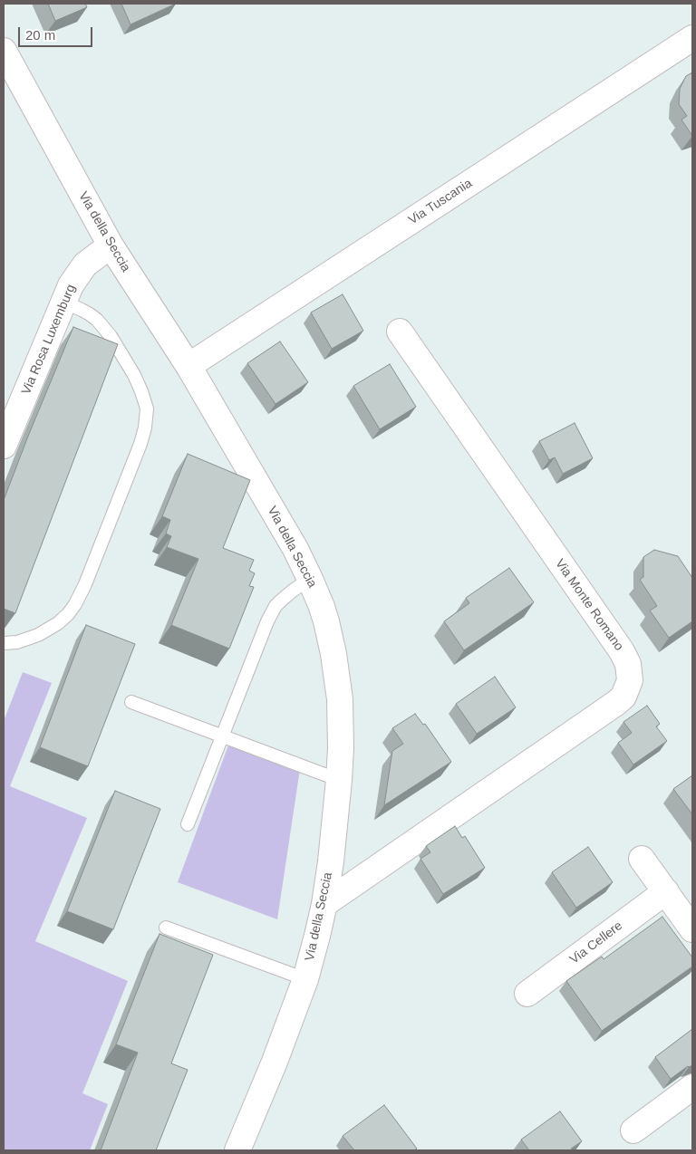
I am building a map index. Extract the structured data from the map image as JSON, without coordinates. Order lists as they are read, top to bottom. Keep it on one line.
{"streets":{"street":["Via Tuscania","Via della Seccia","Via Rosa Luxemburg","Via Monte Romano","Via Cellere"]},"crossings":[["Via Tuscania","Via della Seccia"],["Via della Seccia","Via Rosa Luxemburg"],["Via della Seccia","Via Monte Romano"]],"scale_bar":"20 m"}
